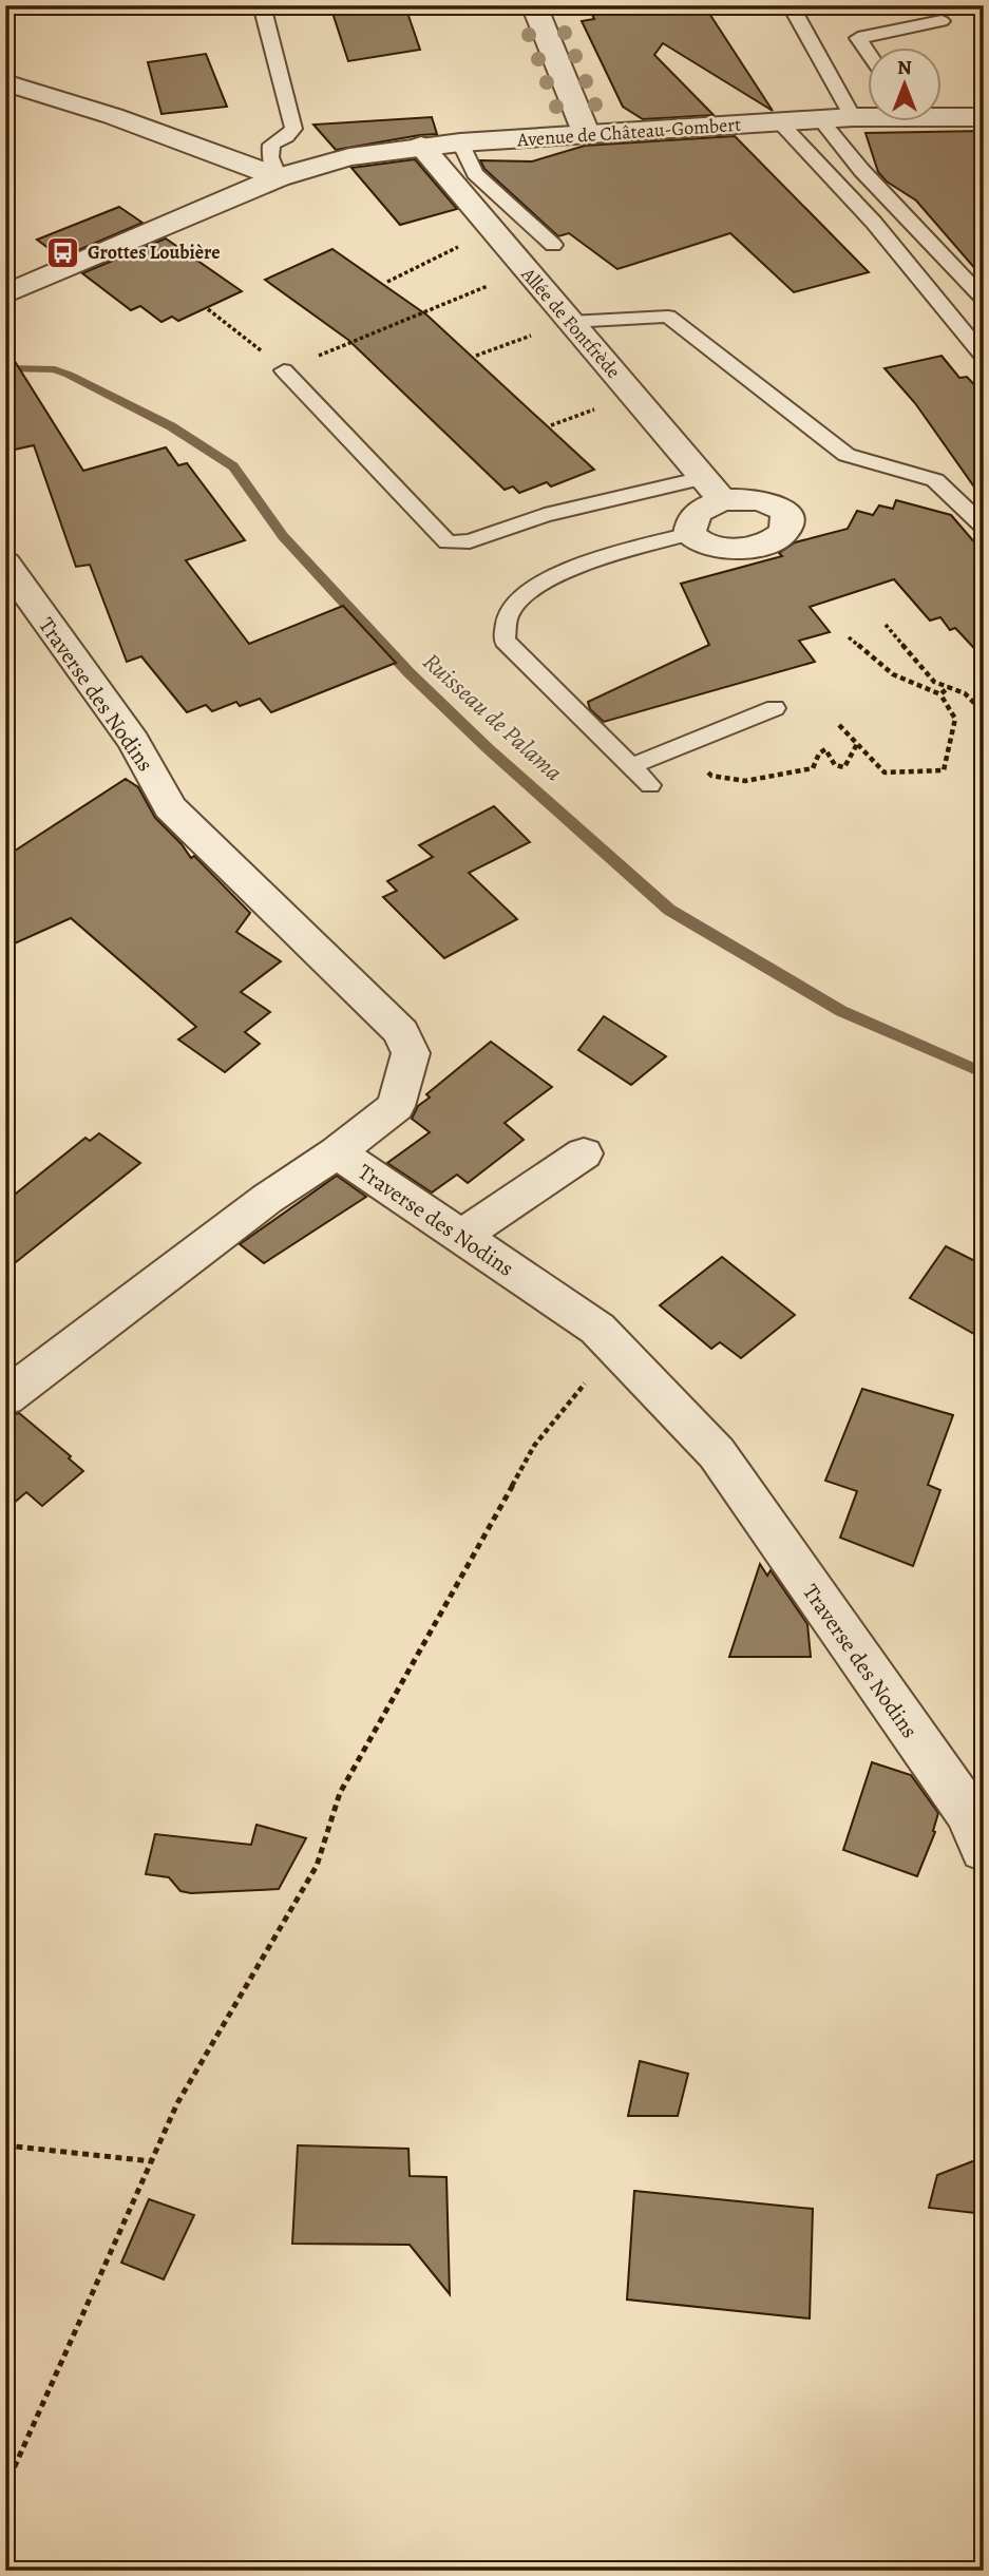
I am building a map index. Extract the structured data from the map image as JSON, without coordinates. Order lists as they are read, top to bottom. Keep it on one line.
{"streets":{"street":["Avenue de Château-Gombert","Allée de Fontfrède","Traverse des Nodins"]},"crossings":[["Avenue de Château-Gombert","Allée de Fontfrède"]],"water":["Ruisseau de Palama"],"places":{"bus stop":["Grottes Loubière"]},"north":"top"}
